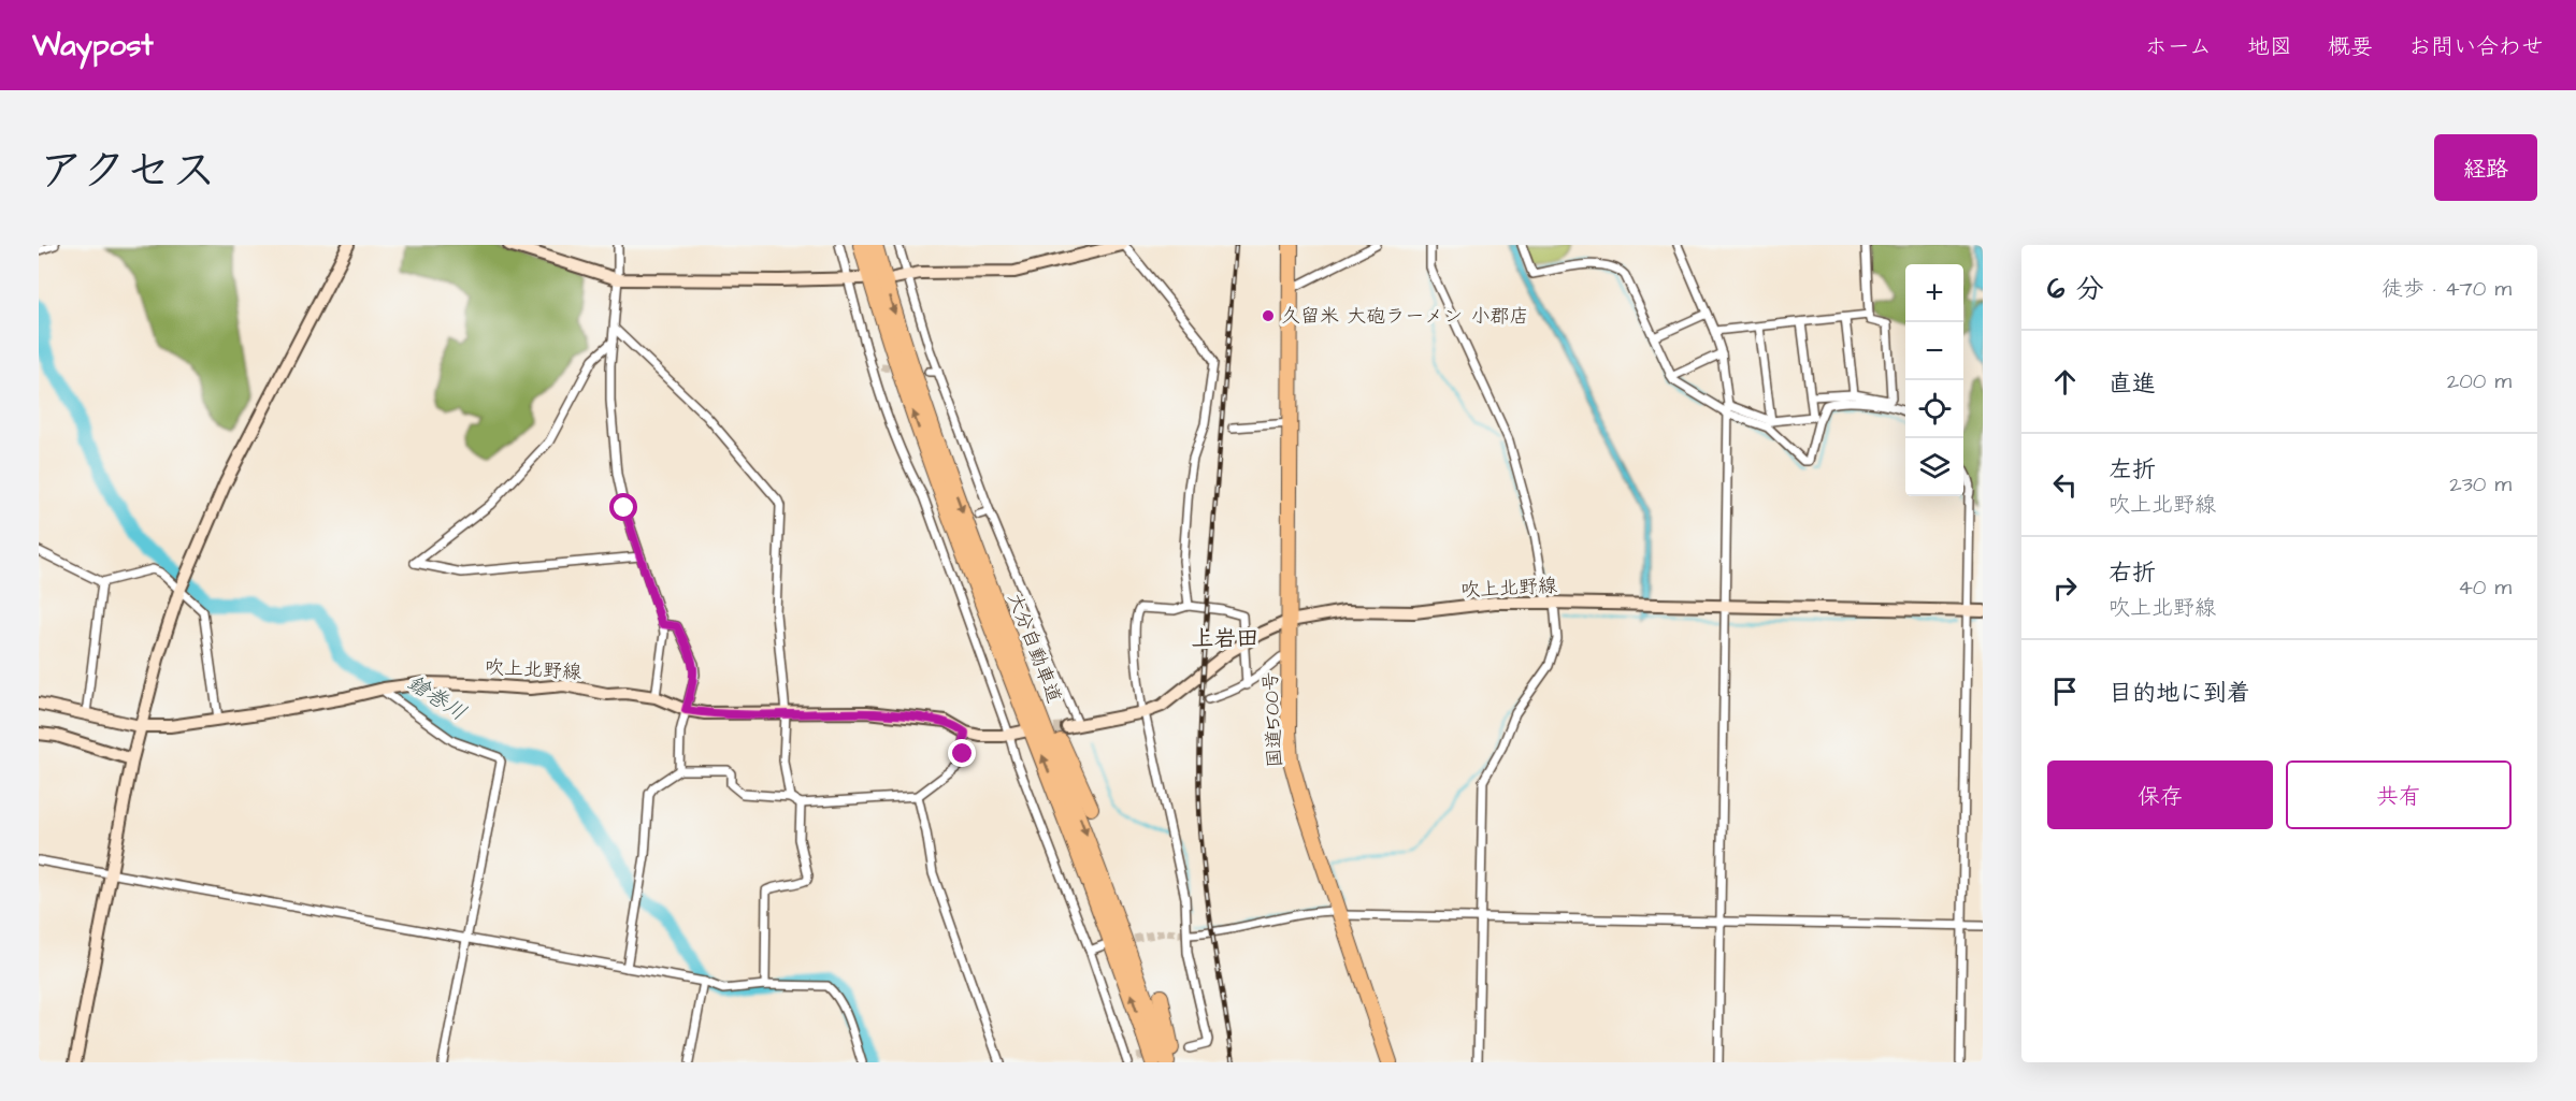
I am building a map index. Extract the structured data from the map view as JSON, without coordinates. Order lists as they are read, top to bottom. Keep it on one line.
{"streets":{"highway":["大分自動車道","国道500号"],"main road":["吹上北野線"]},"crossings":[["吹上北野線","国道500号"]],"districts":["上岩田"],"water":["鎗巻川"],"places":["久留米 大砲ラーメン 小郡店"],"page":{"header":"Waypost","nav":["ホーム","地図","概要","お問い合わせ"],"title":"アクセス","buttons":["経路",["保存","共有"]],"heading":["6 分","徒歩 · 470 m"],"map_buttons":["+","−"],"list":[["直進","200 m"],["左折","吹上北野線","230 m"],["右折","吹上北野線","40 m"],"目的地に到着"]}}
